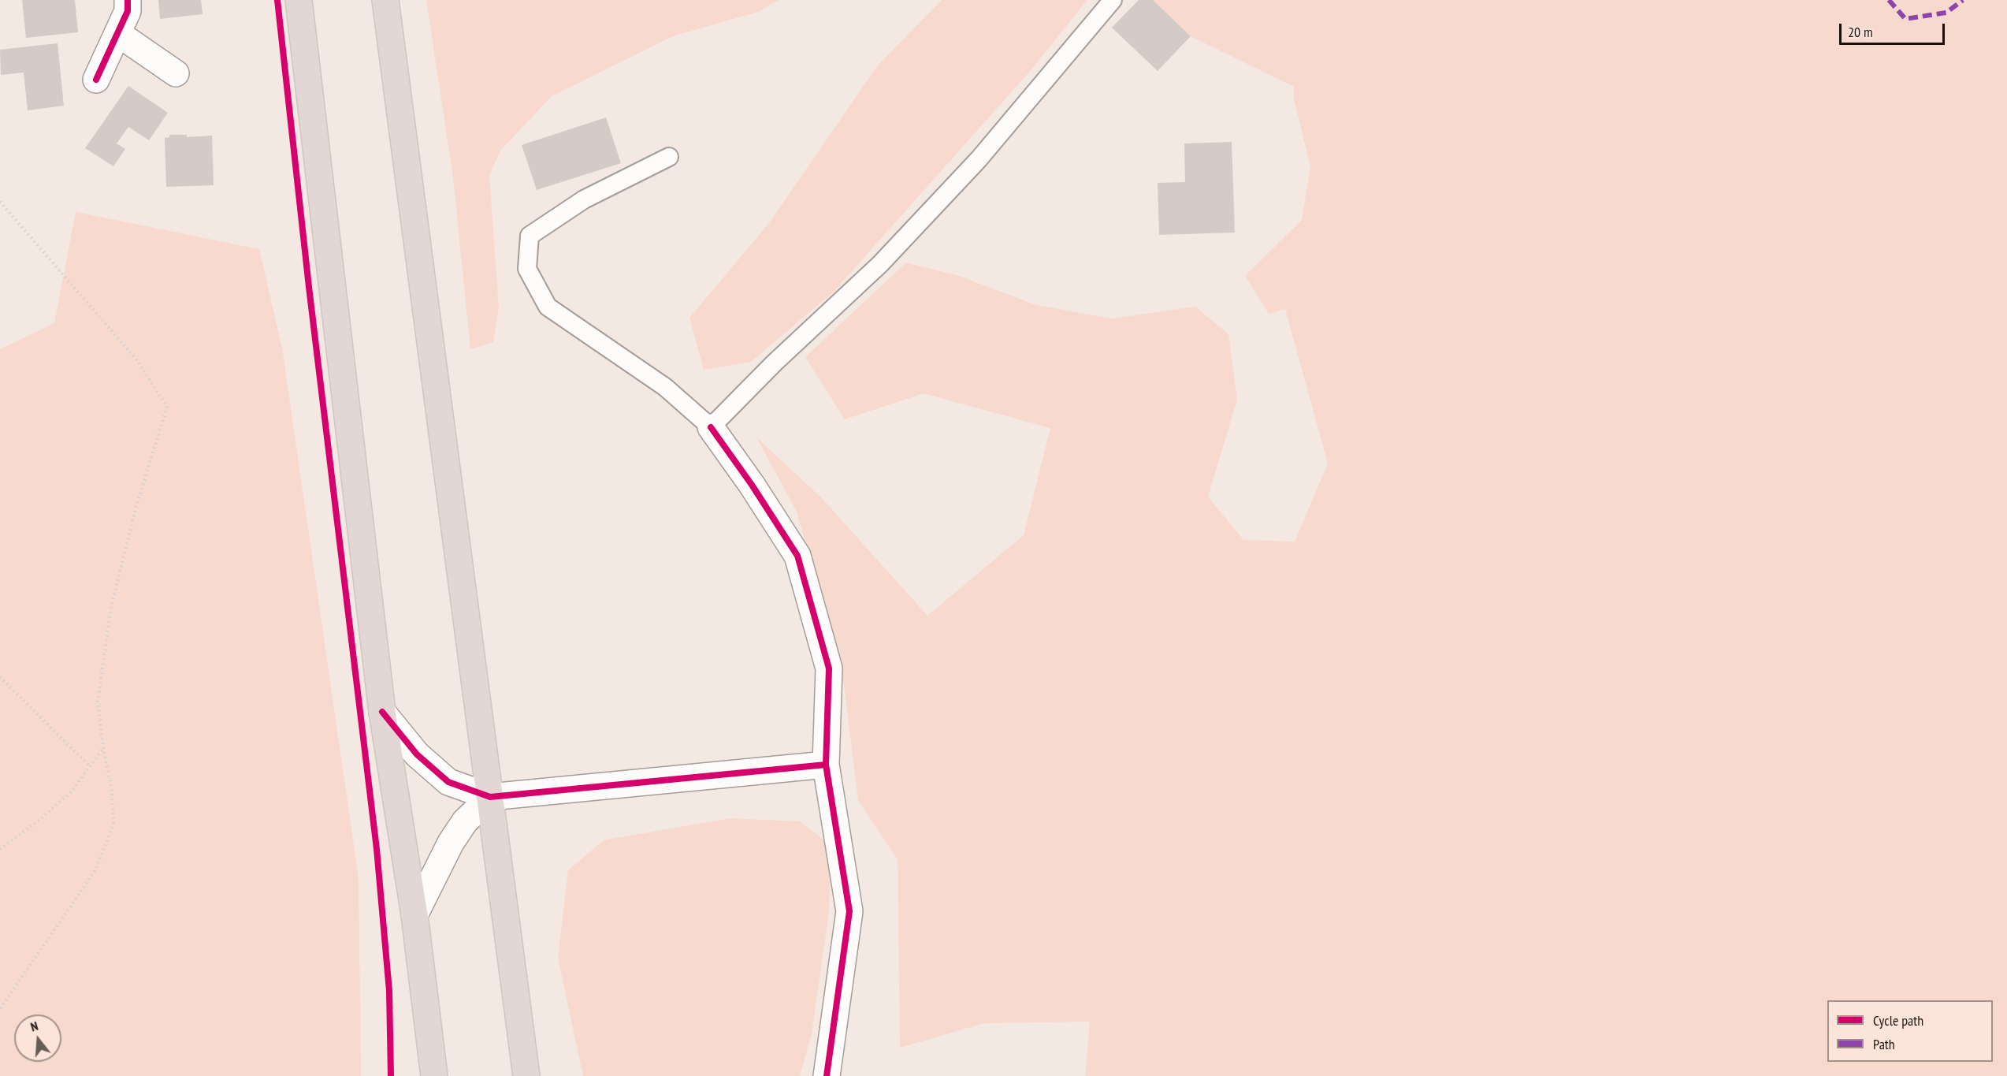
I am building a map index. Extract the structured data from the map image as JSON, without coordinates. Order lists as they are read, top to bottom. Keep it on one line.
{"legend":["Cycle path","Path"],"scale_bar":"20 m","north":"top"}
